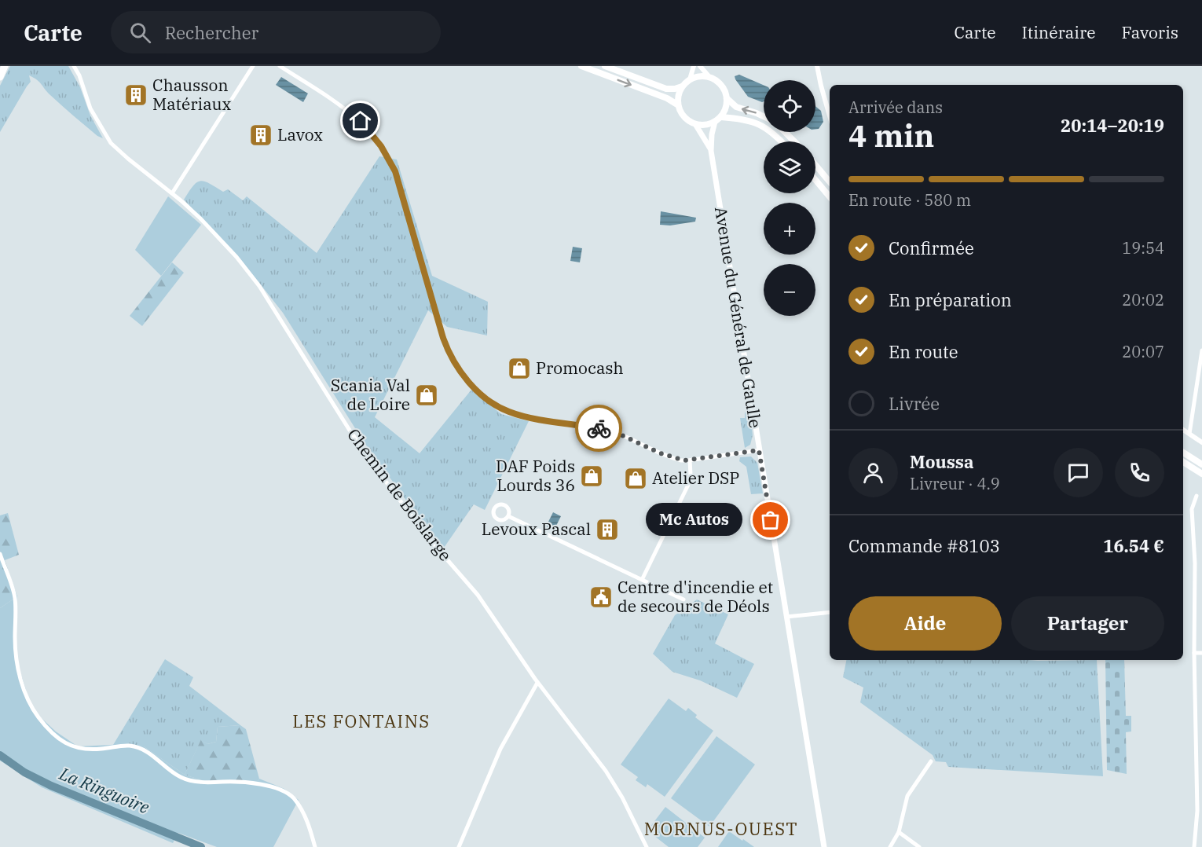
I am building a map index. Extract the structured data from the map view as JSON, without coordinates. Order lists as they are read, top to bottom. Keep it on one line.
{"streets":{"main road":["Avenue du Général de Gaulle"],"street":["Chemin de Boislarge"]},"districts":["LES FONTAINS","MORNUS-OUEST"],"water":["La Ringuoire"],"places":{"building":["Chausson Matériaux","Lavox","Levoux Pascal"],"shop":["Promocash","Scania Val de Loire","DAF Poids Lourds 36","Atelier DSP"],"other":["Mc Autos"],"public building":["Centre d'incendie et de secours de Déols"]},"page":{"header":"Carte","search":"Rechercher","nav":["Carte","Itinéraire","Favoris"],"map_buttons":["+","−"],"heading":["4 min","Arrivée dans","20:14–20:19"],"panel":["Moussa","Livreur · 4.9","Commande #8103","16.54 €"],"bar":"En route · 580 m","list":[["Confirmée","19:54"],["En préparation","20:02"],["En route","20:07"],"Livrée"],"bubble":"Mc Autos","buttons":["Aide","Partager"]}}
